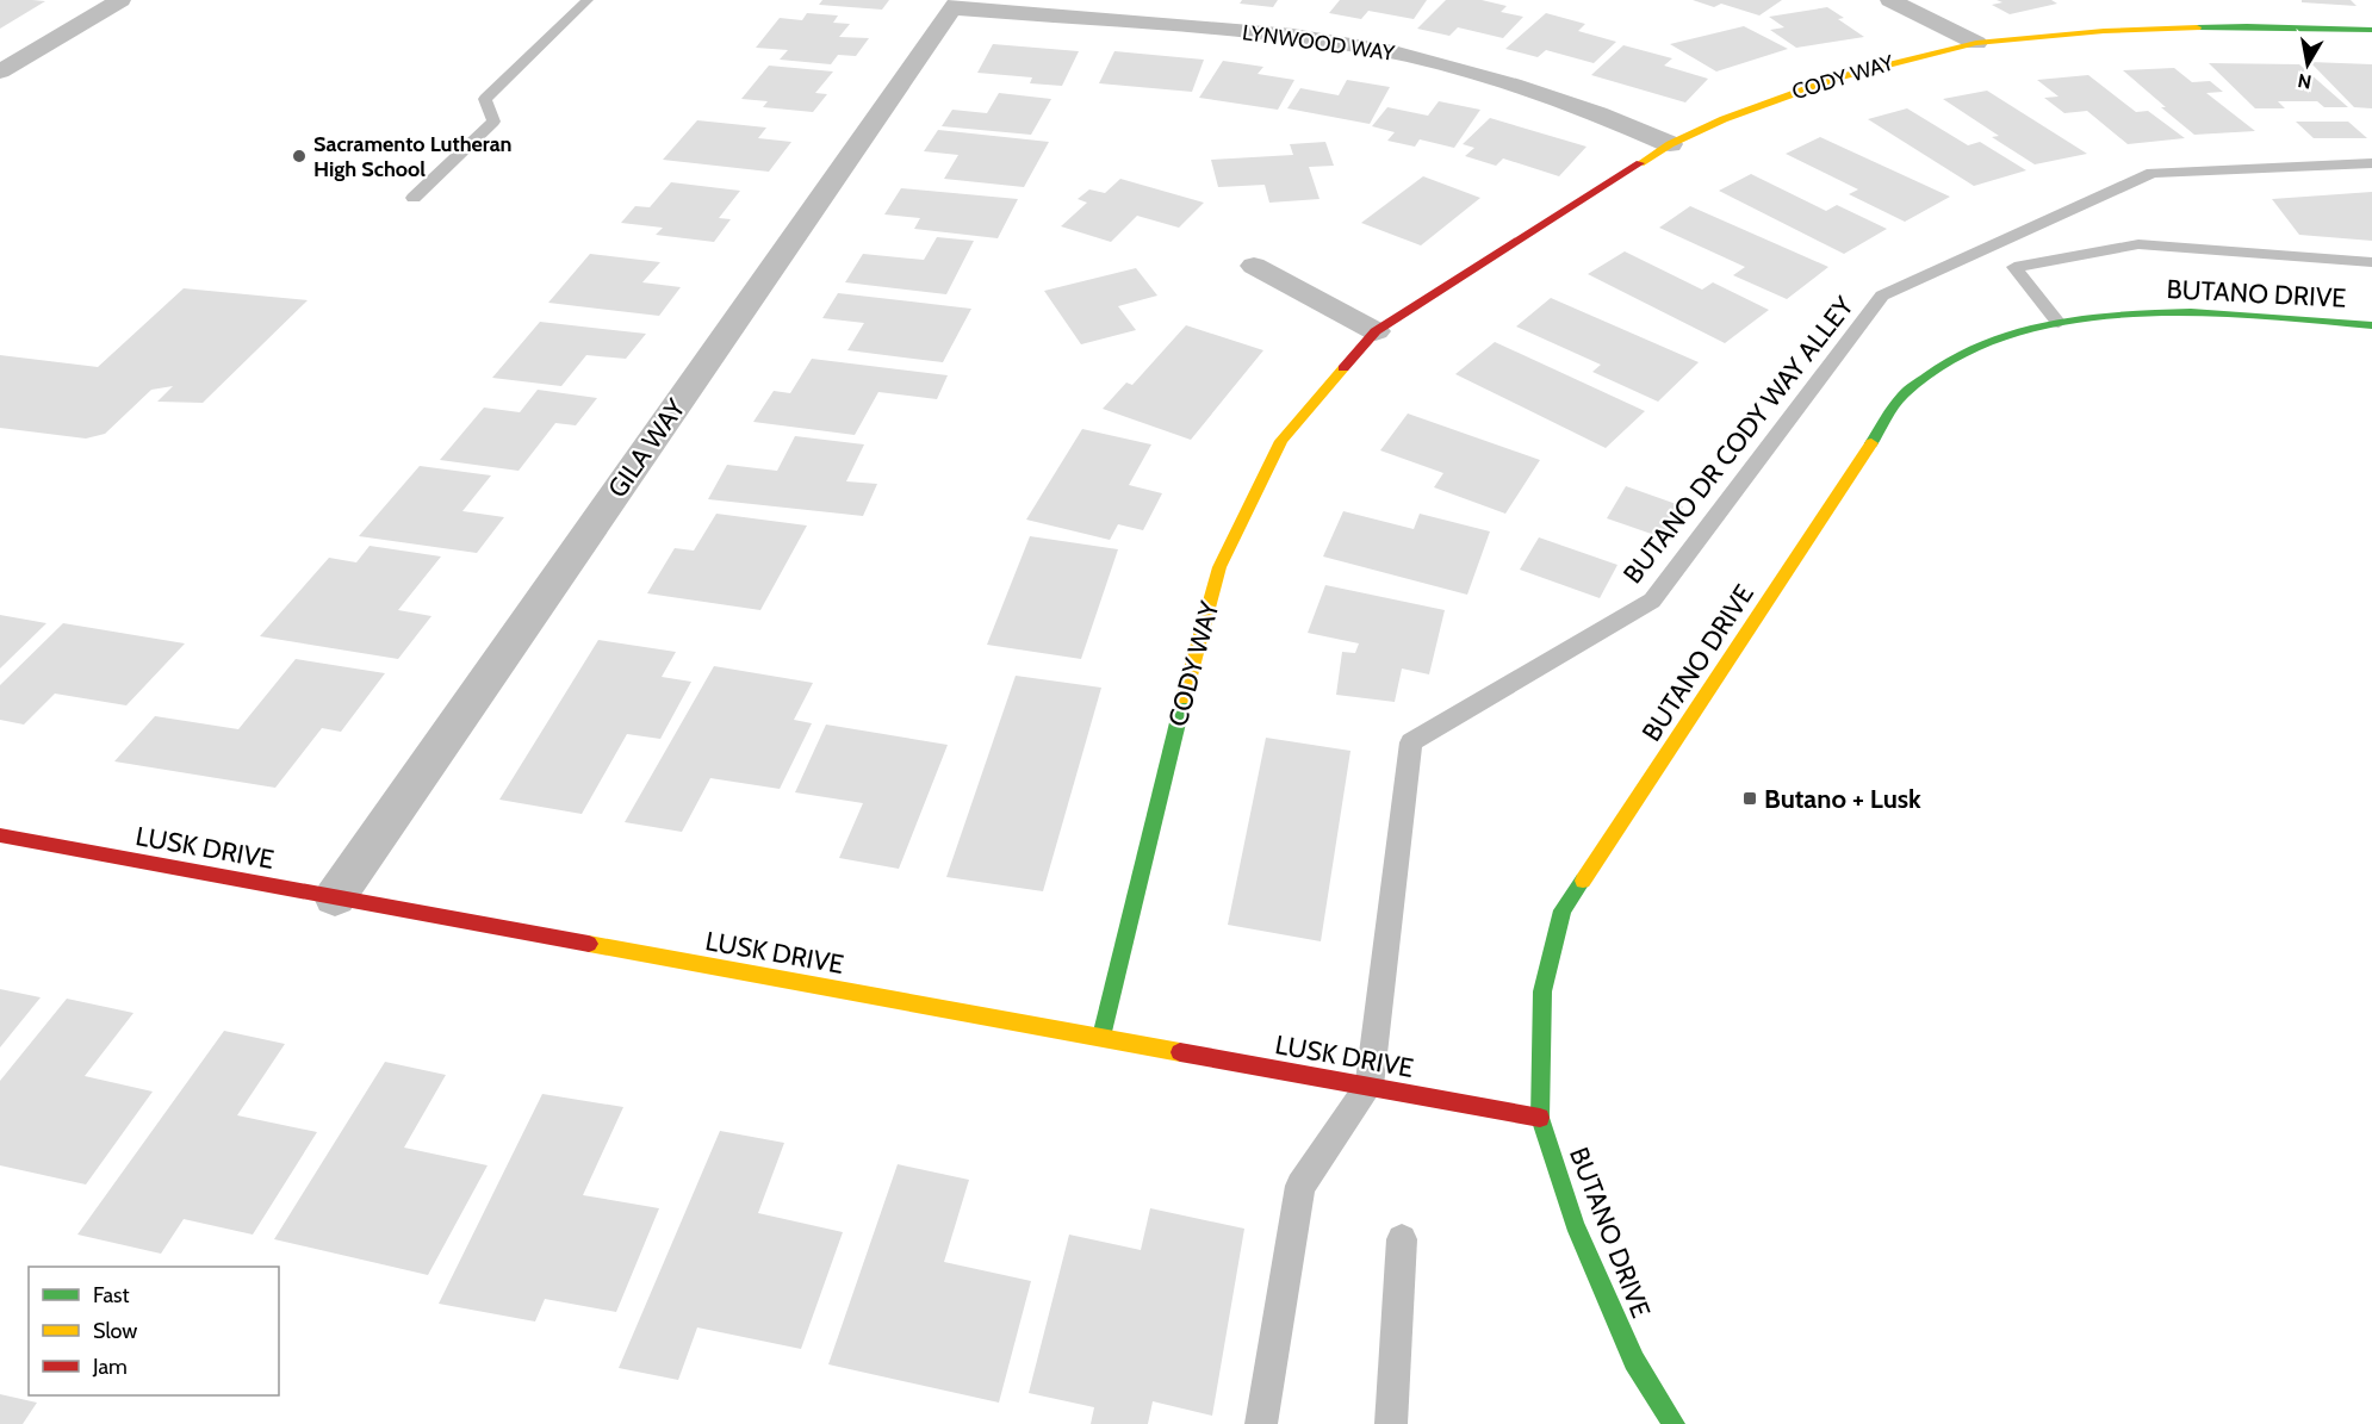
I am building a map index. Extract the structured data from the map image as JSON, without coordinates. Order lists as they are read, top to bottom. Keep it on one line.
{"streets":{"street":["LYNWOOD WAY","CODY WAY","BUTANO DRIVE","GILA WAY","LUSK DRIVE"],"lane":["BUTANO DR CODY WAY ALLEY"]},"crossings":[["LYNWOOD WAY","CODY WAY"],["LYNWOOD WAY","GILA WAY"],["CODY WAY","LUSK DRIVE"],["BUTANO DRIVE","LUSK DRIVE"],["BUTANO DR CODY WAY ALLEY","LUSK DRIVE"],["GILA WAY","LUSK DRIVE"]],"places":{"other":["Sacramento Lutheran High School"],"transit":["Butano + Lusk"]},"legend":["Fast","Slow","Jam"],"north":"bottom"}
